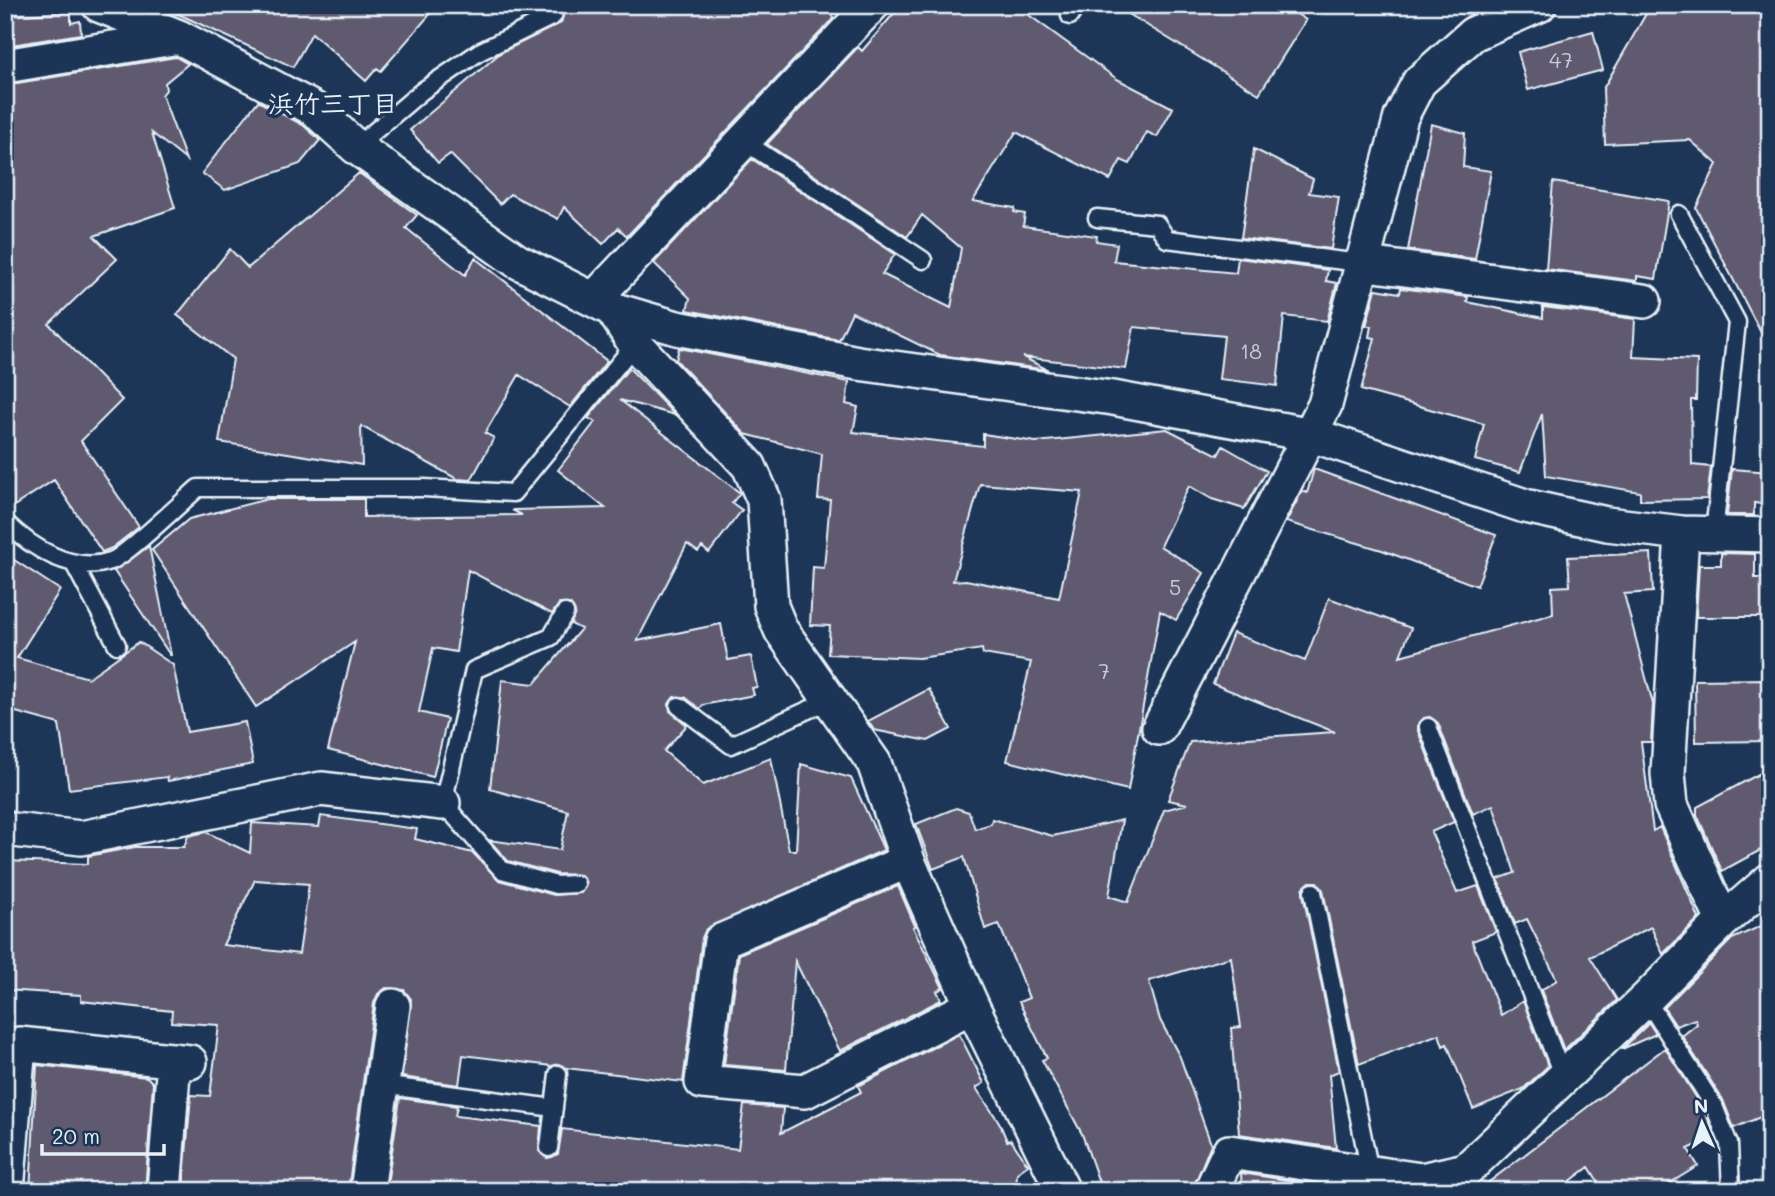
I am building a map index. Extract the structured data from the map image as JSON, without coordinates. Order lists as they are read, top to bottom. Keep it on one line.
{"districts":["浜竹三丁目"],"house_numbers":["47","18","5","7"],"scale_bar":"20 m","north":"top"}
